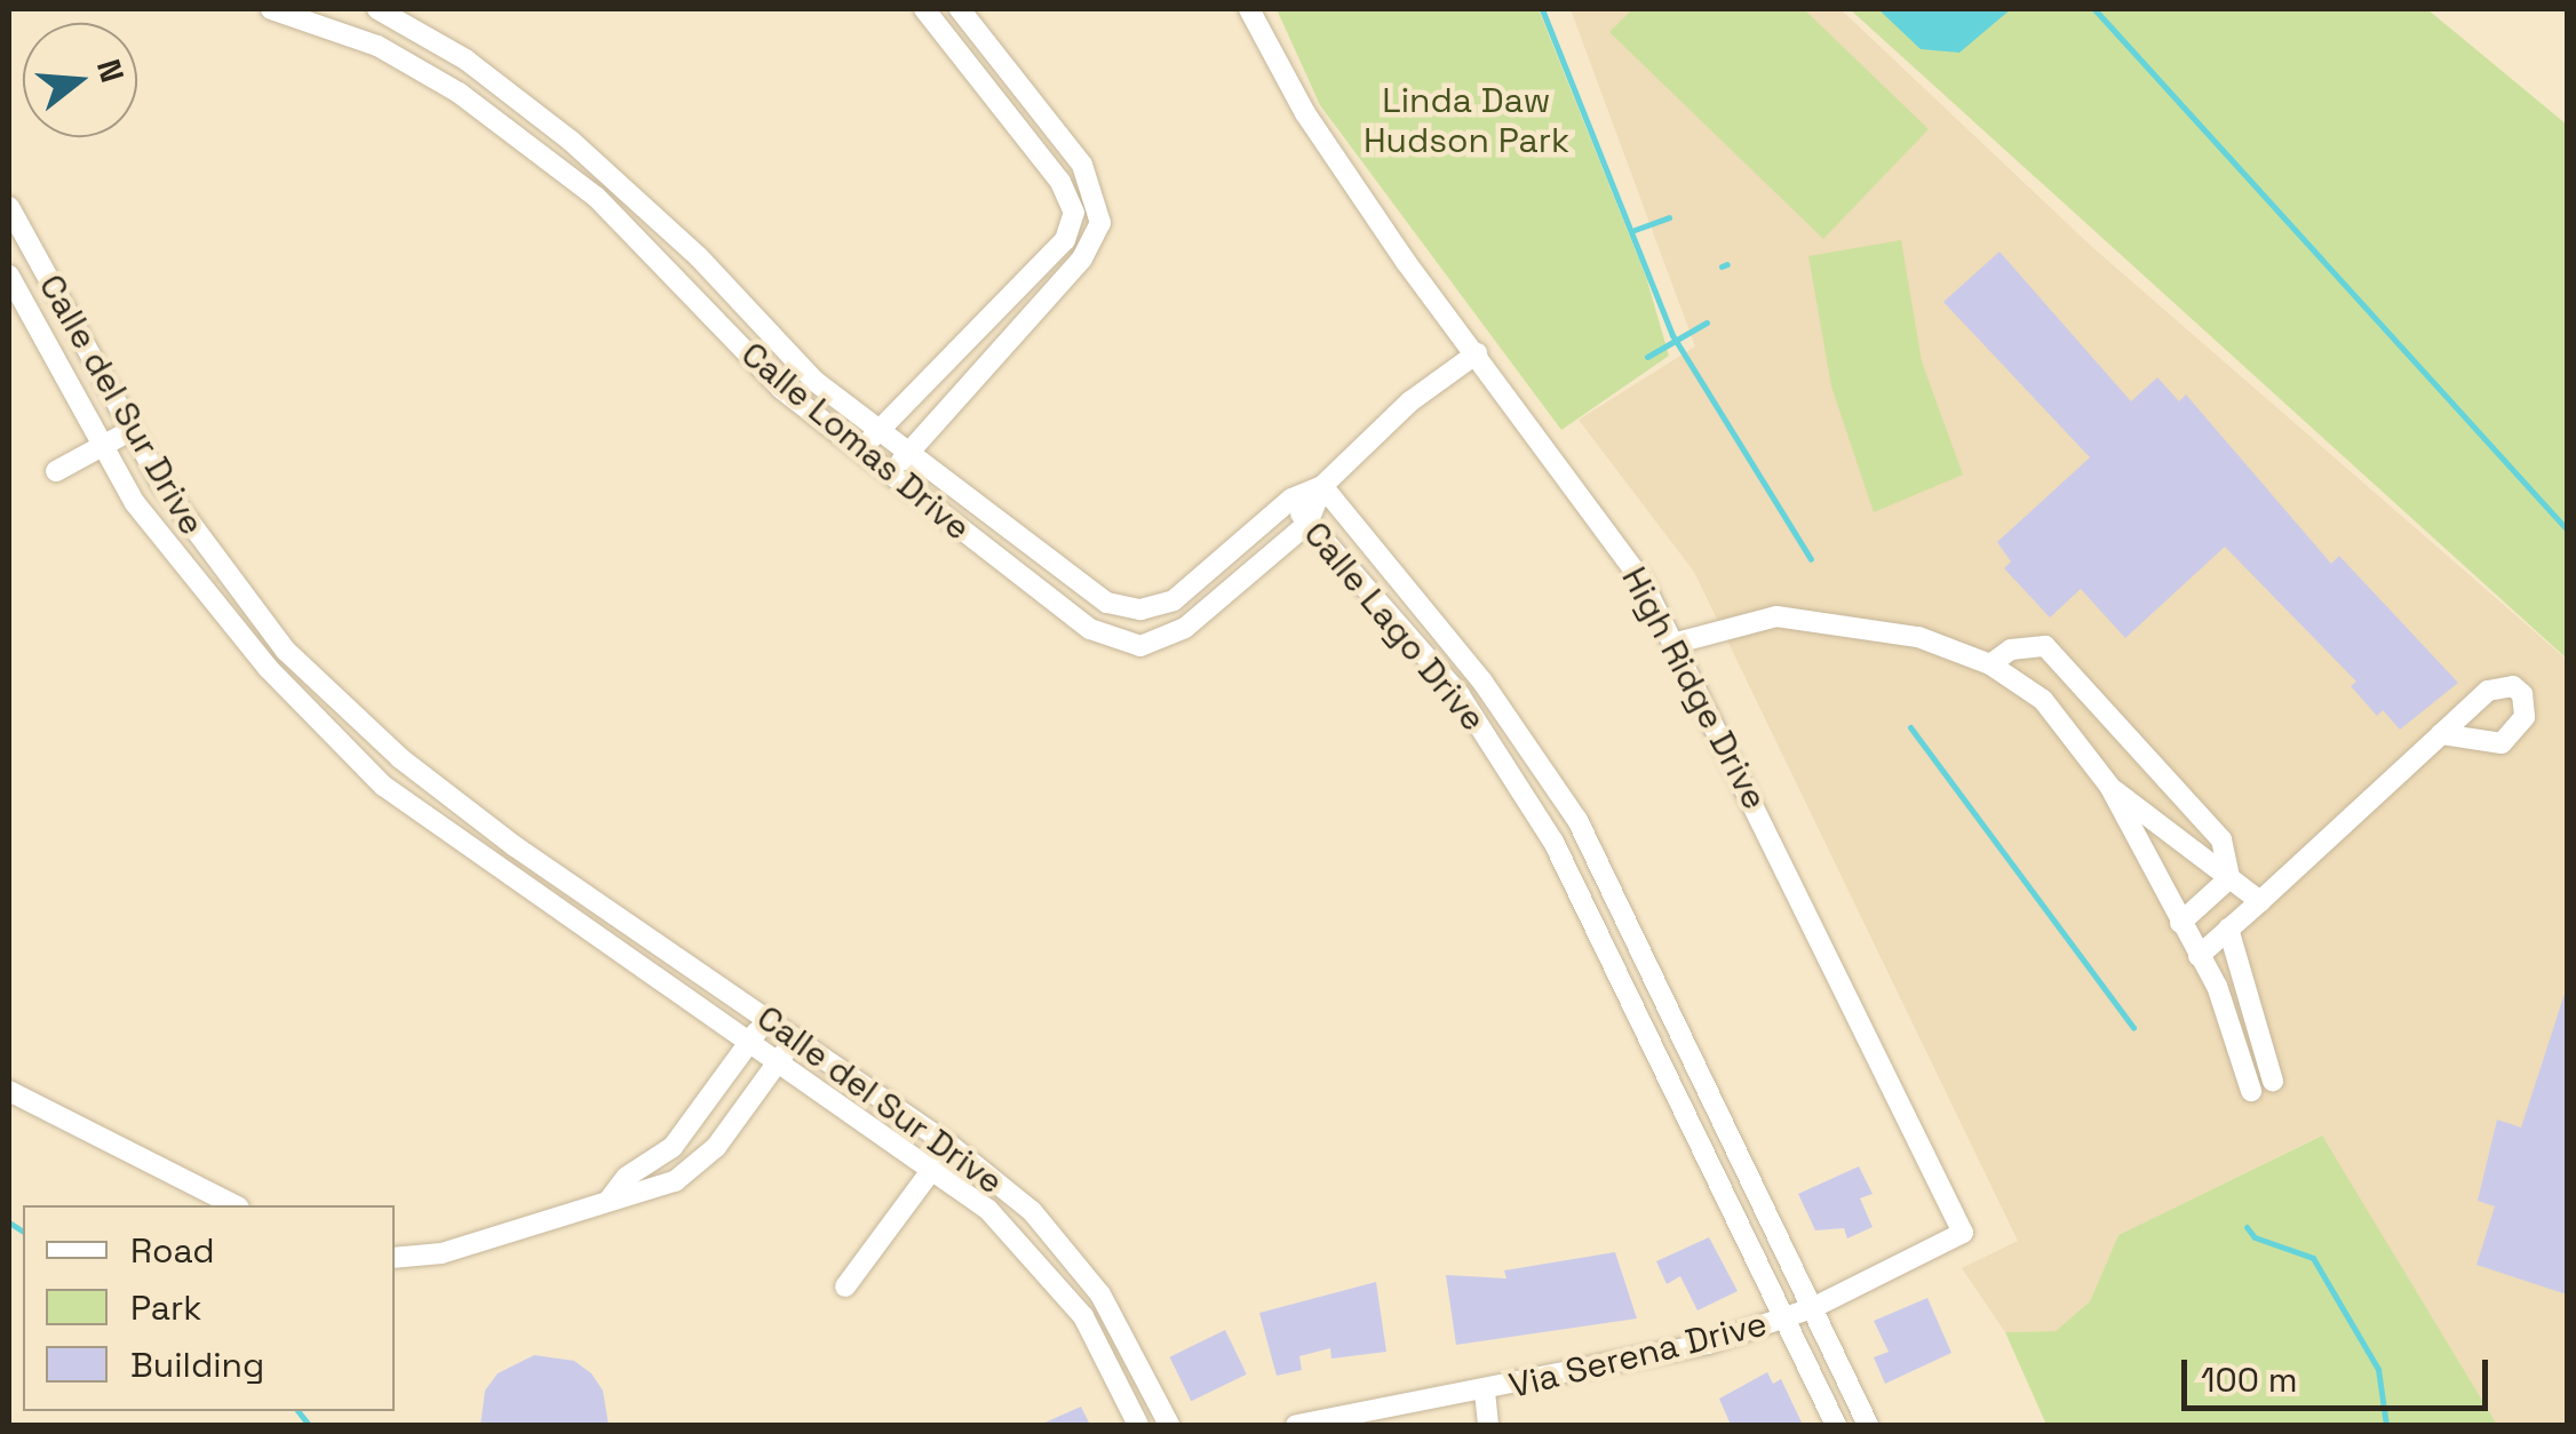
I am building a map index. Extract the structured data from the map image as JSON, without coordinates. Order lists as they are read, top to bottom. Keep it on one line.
{"streets":{"street":["Calle del Sur Drive","Calle Lomas Drive","Calle Lago Drive","High Ridge Drive","Via Serena Drive"]},"crossings":[["Calle Lago Drive","Via Serena Drive"],["High Ridge Drive","Via Serena Drive"]],"parks":["Linda Daw Hudson Park"],"legend":["Road","Park","Building"],"scale_bar":"100 m","north":"right"}
